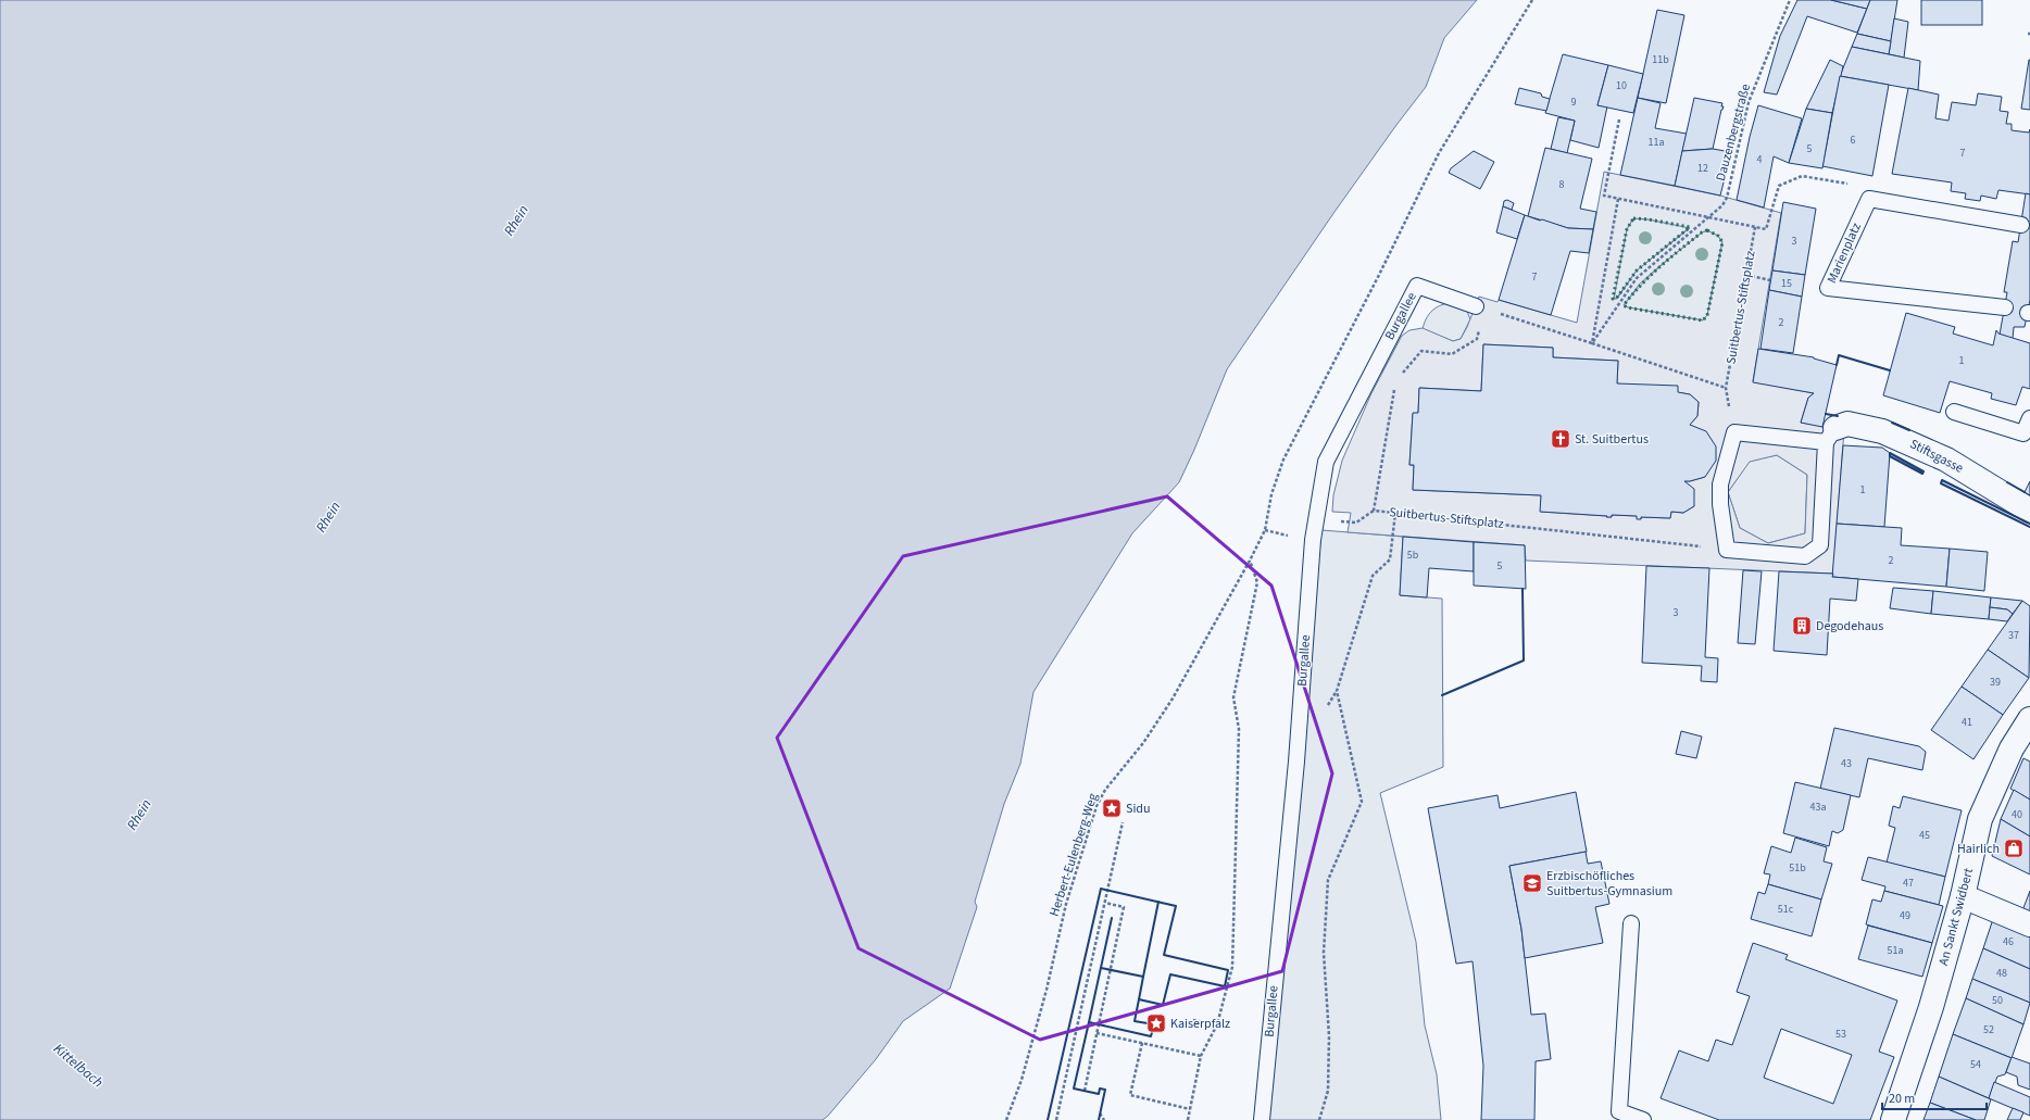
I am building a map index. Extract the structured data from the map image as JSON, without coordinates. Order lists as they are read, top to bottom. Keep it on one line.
{"streets":{"street":["Stiftsgasse","An Sankt Swidbert"],"lane":["Marienplatz","Burgallee"],"path":["Dauzenbergstraße","Suitbertus-Stiftsplatz","Herbert-Eulenberg-Weg"]},"water":["Rhein","Kittelbach"],"places":{"church":["St. Suitbertus"],"building":["Degodehaus"],"place":["Sidu","Kaiserpfalz"],"shop":["Hairlich"],"school or university":["Erzbischöfliches Suitbertus-Gymnasium"]},"house_numbers":["11b","10","9","6","11a","5","7","4","12","8","3","7","15","2","1","1","5b","2","5","3","37","39","41","43","43a","40","45","51b","47","51c","49","46","51a","48","50","52","53","54"],"scale_bar":"20 m"}
